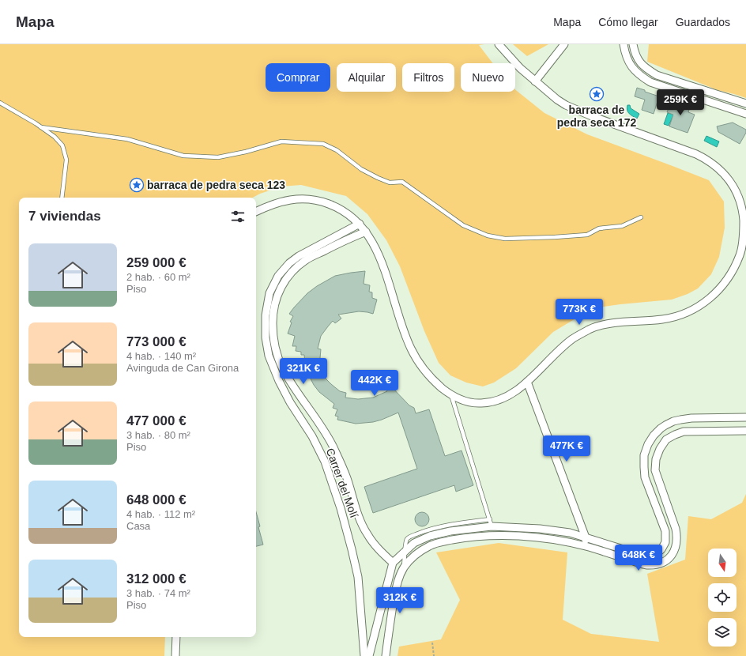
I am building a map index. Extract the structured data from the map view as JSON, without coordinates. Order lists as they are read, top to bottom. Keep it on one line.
{"streets":{"street":["Carrer del Molí"]},"places":{"place":["barraca de pedra seca 172","barraca de pedra seca 123"]},"north":"bottom","page":{"header":"Mapa","nav":["Mapa","Cómo llegar","Guardados"],"chip":["Comprar","Alquilar","Filtros","Nuevo"],"price":["259K €","773K €","321K €","442K €","477K €","648K €","312K €"],"heading":"7 viviendas","list":[{"name":"259 000 €","note":"2 hab. · 60 m² · Piso"},{"name":"773 000 €","note":"4 hab. · 140 m² · Avinguda de Can Girona"},{"name":"477 000 €","note":"3 hab. · 80 m² · Piso"},{"name":"648 000 €","note":"4 hab. · 112 m² · Casa"},{"name":"312 000 €","note":"3 hab. · 74 m² · Piso"}]}}
